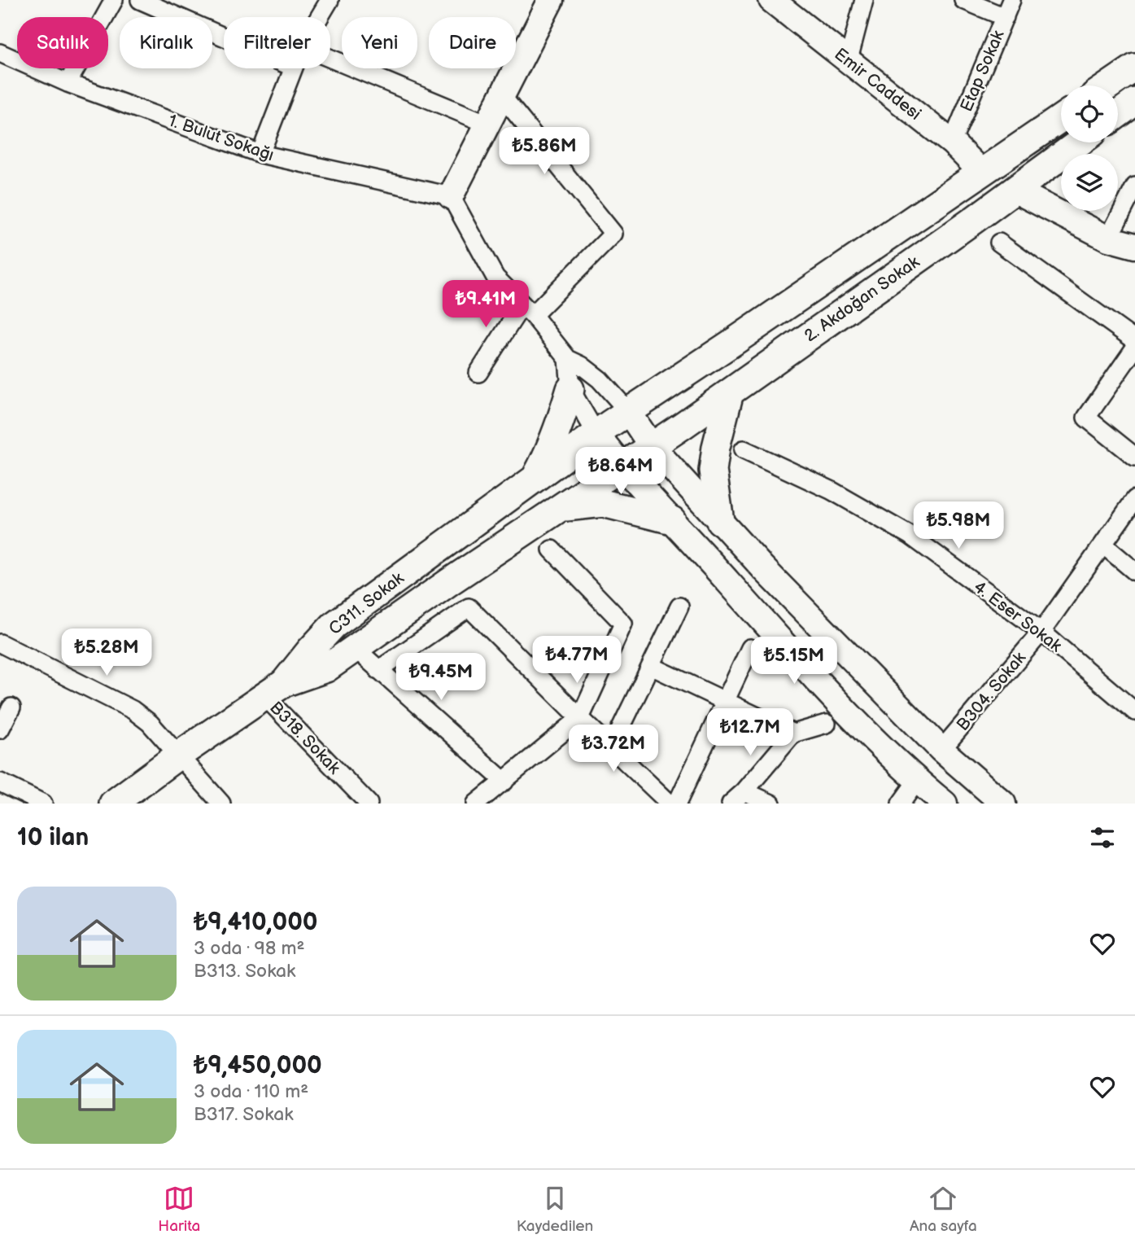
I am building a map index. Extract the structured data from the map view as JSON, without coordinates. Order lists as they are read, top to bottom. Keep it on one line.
{"streets":{"main road":["Emir Caddesi","2. Akdoğan Sokak","C311. Sokak"],"street":["Etap Sokak","1. Bulut Sokağı","4. Eser Sokak","B304. Sokak","B318. Sokak"]},"crossings":[["Etap Sokak","Emir Caddesi"],["Emir Caddesi","C311. Sokak"],["2. Akdoğan Sokak","C311. Sokak"],["2. Akdoğan Sokak","B318. Sokak"],["C311. Sokak","B318. Sokak"],["4. Eser Sokak","B304. Sokak"]],"page":{"chip":["Satılık","Kiralık","Filtreler","Yeni","Daire"],"price":["₺5.86M","₺9.41M","₺8.64M","₺5.98M","₺5.28M","₺4.77M","₺5.15M","₺9.45M","₺12.7M","₺3.72M"],"heading":"10 ilan","list":[{"name":"₺9,410,000","note":"3 oda · 98 m² · B313. Sokak"},{"name":"₺9,450,000","note":"3 oda · 110 m² · B317. Sokak"}],"tabs":["Harita","Kaydedilen","Ana sayfa"]}}
